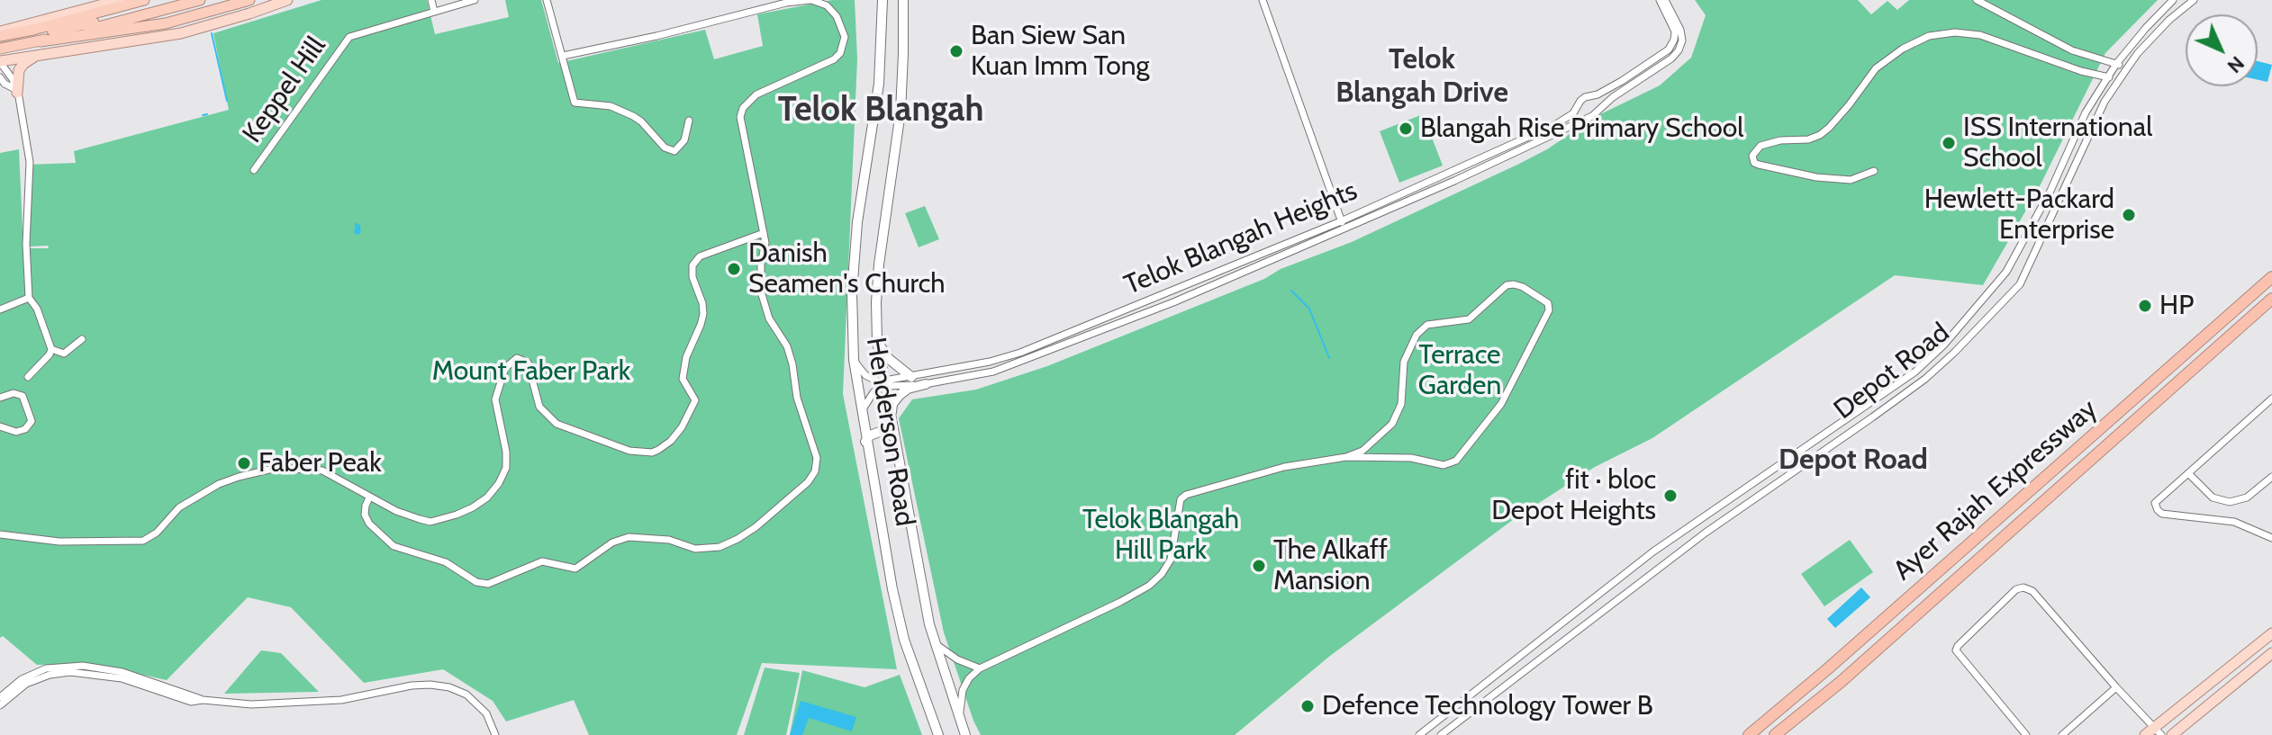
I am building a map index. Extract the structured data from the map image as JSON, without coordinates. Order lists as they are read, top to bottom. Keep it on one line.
{"streets":{"highway":["Ayer Rajah Expressway"],"main road":["Henderson Road"],"street":["Keppel Hill","Telok Blangah Heights","Depot Road"]},"crossings":[["Telok Blangah Heights","Henderson Road"]],"districts":["Telok Blangah Drive","Telok Blangah","Depot Road"],"parks":["Terrace Garden","Mount Faber Park","Telok Blangah Hill Park"],"places":["Ban Siew San Kuan Imm Tong","Blangah Rise Primary School","ISS International School","Hewlett-Packard Enterprise","Danish Seamen's Church","HP","Faber Peak","fit · bloc Depot Heights","The Alkaff Mansion","Defence Technology Tower B"],"north":"bottom right"}
